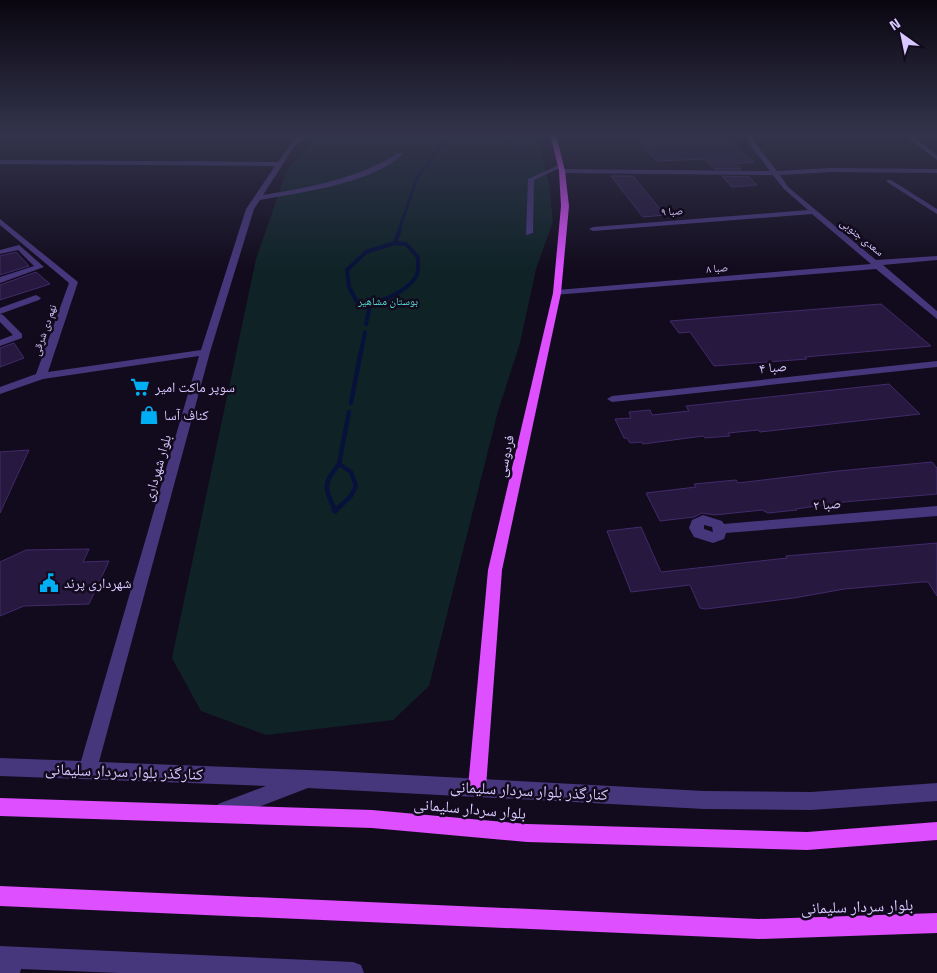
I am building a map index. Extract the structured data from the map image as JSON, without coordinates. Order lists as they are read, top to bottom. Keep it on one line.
{"streets":{"main road":["فردوسی","بلوار سردار سلیمانی"],"street":["صبا ۹","سعدی جنوبی","صبا ۸","نهم دی شرقی","صبا ۴","بلوار شهرداری","صبا ۲","کنارگذر بلوار سردار سلیمانی"]},"crossings":[["صبا ۹","سعدی جنوبی"],["سعدی جنوبی","صبا ۸"],["صبا ۸","فردوسی"],["نهم دی شرقی","بلوار شهرداری"],["فردوسی","کنارگذر بلوار سردار سلیمانی"],["بلوار شهرداری","کنارگذر بلوار سردار سلیمانی"]],"parks":["بوستان مشاهیر"],"places":{"supermarket":["سوپر ماکت امیر"],"shop":["کناف آسا"],"public building":["شهرداری پرند"]},"north":"top left"}
